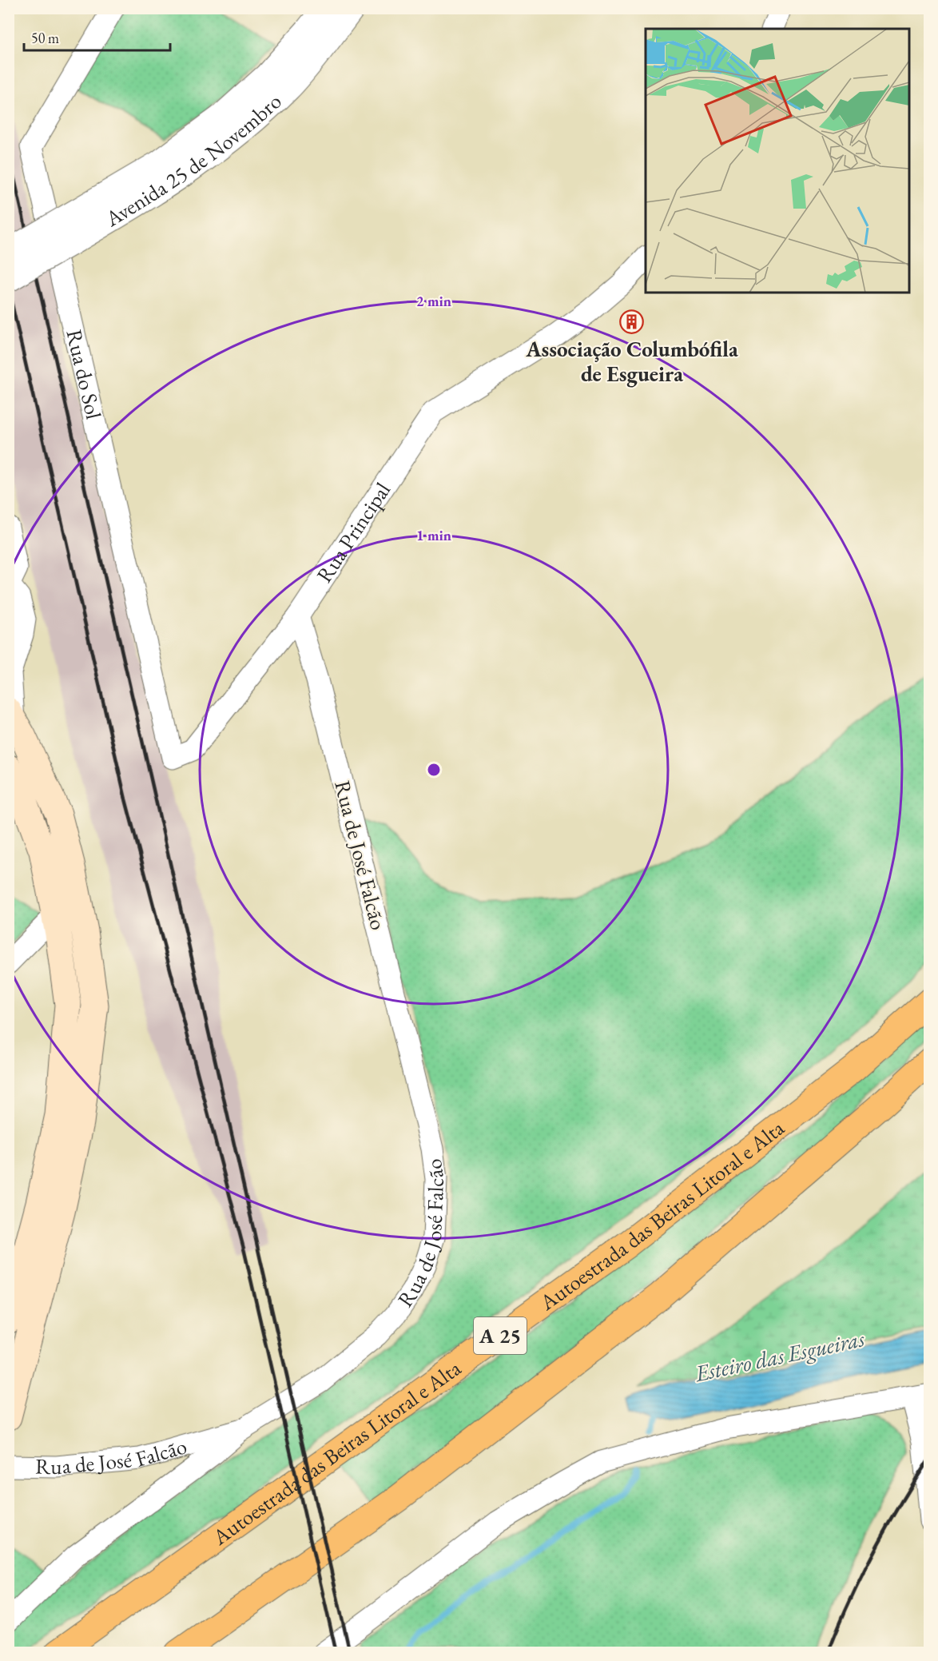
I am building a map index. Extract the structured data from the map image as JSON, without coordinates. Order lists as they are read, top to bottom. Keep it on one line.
{"streets":{"highway":["Autoestrada das Beiras Litoral e Alta","A 25"],"street":["Avenida 25 de Novembro","Rua do Sol","Rua Principal","Rua de José Falcão"]},"crossings":[["Rua do Sol","Rua Principal"],["Rua Principal","Rua de José Falcão"]],"water":["Esteiro das Esgueiras"],"places":{"building":["Associação Columbófila de Esgueira"]},"scale_bar":"50 m","rings":["2 min","1 min"]}
